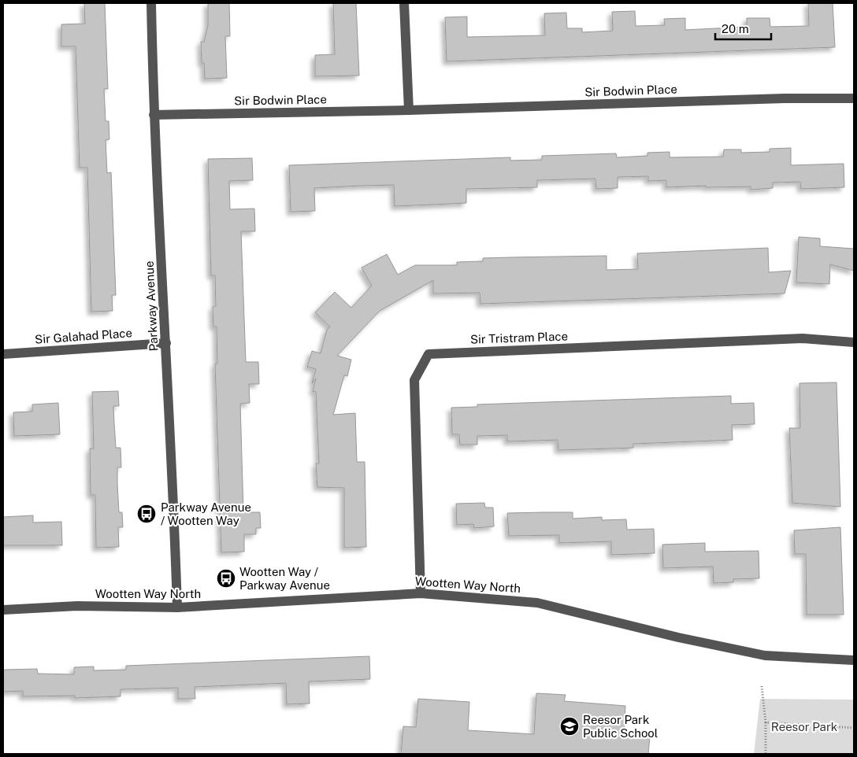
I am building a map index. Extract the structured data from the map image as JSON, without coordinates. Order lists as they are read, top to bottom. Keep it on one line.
{"streets":{"street":["Sir Bodwin Place","Parkway Avenue","Sir Galahad Place","Sir Tristram Place","Wootten Way North"]},"crossings":[["Sir Bodwin Place","Parkway Avenue"],["Parkway Avenue","Sir Galahad Place"],["Parkway Avenue","Wootten Way North"],["Sir Tristram Place","Wootten Way North"]],"parks":["Reesor Park"],"places":{"bus stop":["Parkway Avenue / Wootten Way","Wootten Way / Parkway Avenue"],"school or university":["Reesor Park Public School"]},"scale_bar":"20 m"}
